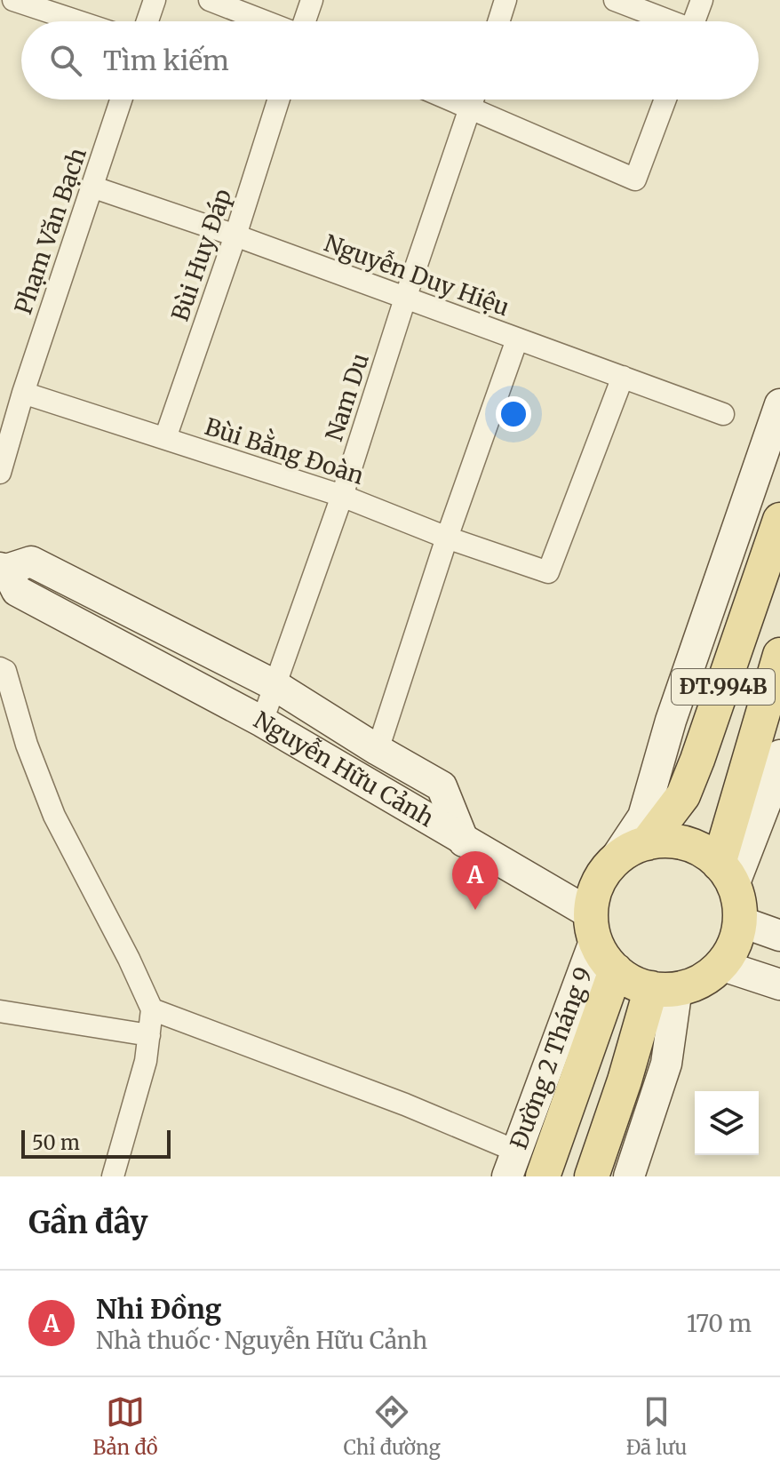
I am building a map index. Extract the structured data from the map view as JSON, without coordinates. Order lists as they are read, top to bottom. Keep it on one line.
{"streets":{"main road":["ĐT.994B","Đường 2 Tháng 9"],"street":["Phạm Văn Bạch","Bùi Huy Đáp","Nguyễn Duy Hiệu","Nam Du","Bùi Bằng Đoàn","Nguyễn Hữu Cảnh"]},"crossings":[["Phạm Văn Bạch","Nguyễn Duy Hiệu"],["Phạm Văn Bạch","Bùi Bằng Đoàn"],["Bùi Huy Đáp","Nguyễn Duy Hiệu"],["Bùi Huy Đáp","Bùi Bằng Đoàn"],["Nguyễn Duy Hiệu","Nam Du"],["Nguyễn Duy Hiệu","Bùi Bằng Đoàn"],["Nam Du","Bùi Bằng Đoàn"],["Nam Du","Nguyễn Hữu Cảnh"],["ĐT.994B","Đường 2 Tháng 9"]],"scale_bar":"50 m","page":{"search":"Tìm kiếm","pins":"A","scale":"50 m","heading":"Gần đây","list":[{"mark":"A","name":"Nhi Đồng","note":"Nhà thuốc · Nguyễn Hữu Cảnh","value":"170 m"}],"nav":["Bản đồ","Chỉ đường","Đã lưu"]}}
